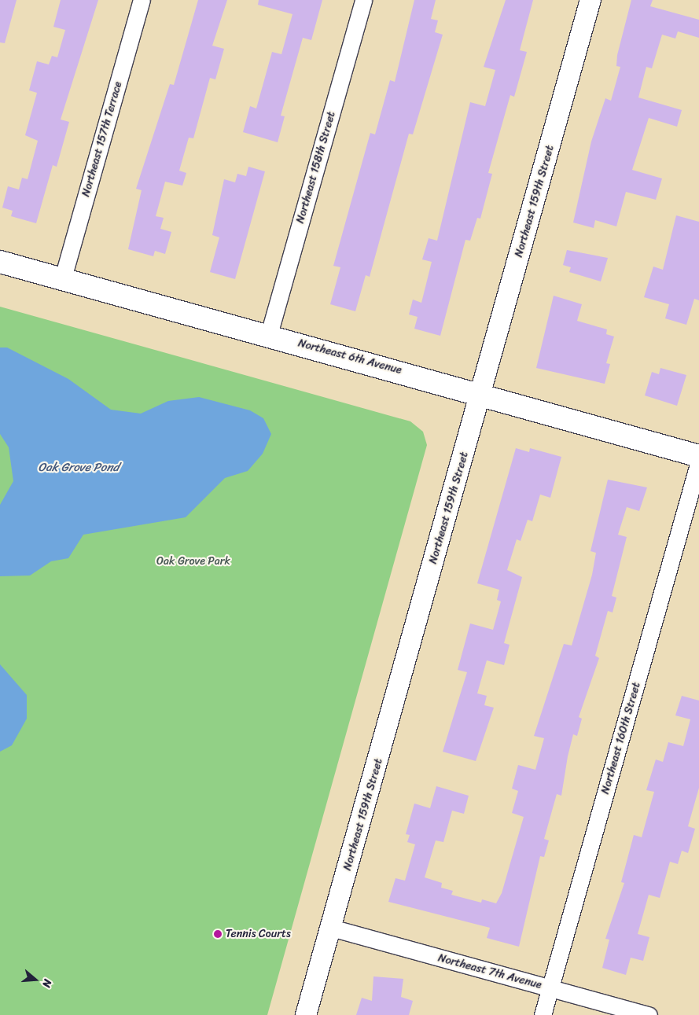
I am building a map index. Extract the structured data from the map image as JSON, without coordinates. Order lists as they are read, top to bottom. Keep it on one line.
{"streets":{"main road":["Northeast 6th Avenue"],"street":["Northeast 157th Terrace","Northeast 158th Street","Northeast 159th Street","Northeast 160th Street","Northeast 7th Avenue"]},"crossings":[["Northeast 157th Terrace","Northeast 6th Avenue"],["Northeast 158th Street","Northeast 6th Avenue"],["Northeast 159th Street","Northeast 6th Avenue"],["Northeast 159th Street","Northeast 7th Avenue"],["Northeast 160th Street","Northeast 7th Avenue"]],"water":["Oak Grove Pond"],"parks":["Oak Grove Park"],"places":["Tennis Courts"],"north":"right"}
